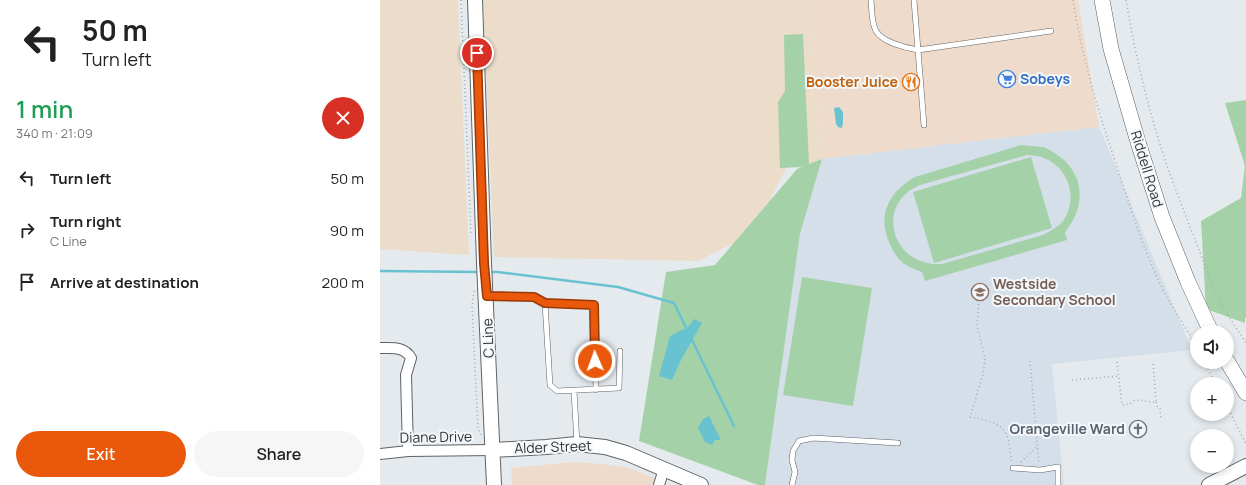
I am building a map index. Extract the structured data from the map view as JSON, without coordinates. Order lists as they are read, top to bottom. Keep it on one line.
{"streets":{"main road":["Riddell Road"],"street":["C Line","Diane Drive","Alder Street"]},"crossings":[["C Line","Diane Drive"],["C Line","Alder Street"],["Diane Drive","Alder Street"]],"places":{"supermarket":["Sobeys"],"restaurant":["Booster Juice"],"school or university":["Westside Secondary School"],"church":["Orangeville Ward"]},"page":{"turn":["50 m","Turn left"],"heading":["1 min","340 m · 21:09"],"list":[{"name":"Turn left","value":"50 m"},{"name":"Turn right","note":"C Line","value":"90 m"},{"name":"Arrive at destination","value":"200 m"}],"map_buttons":["+","−"],"buttons":["Exit","Share"]}}
